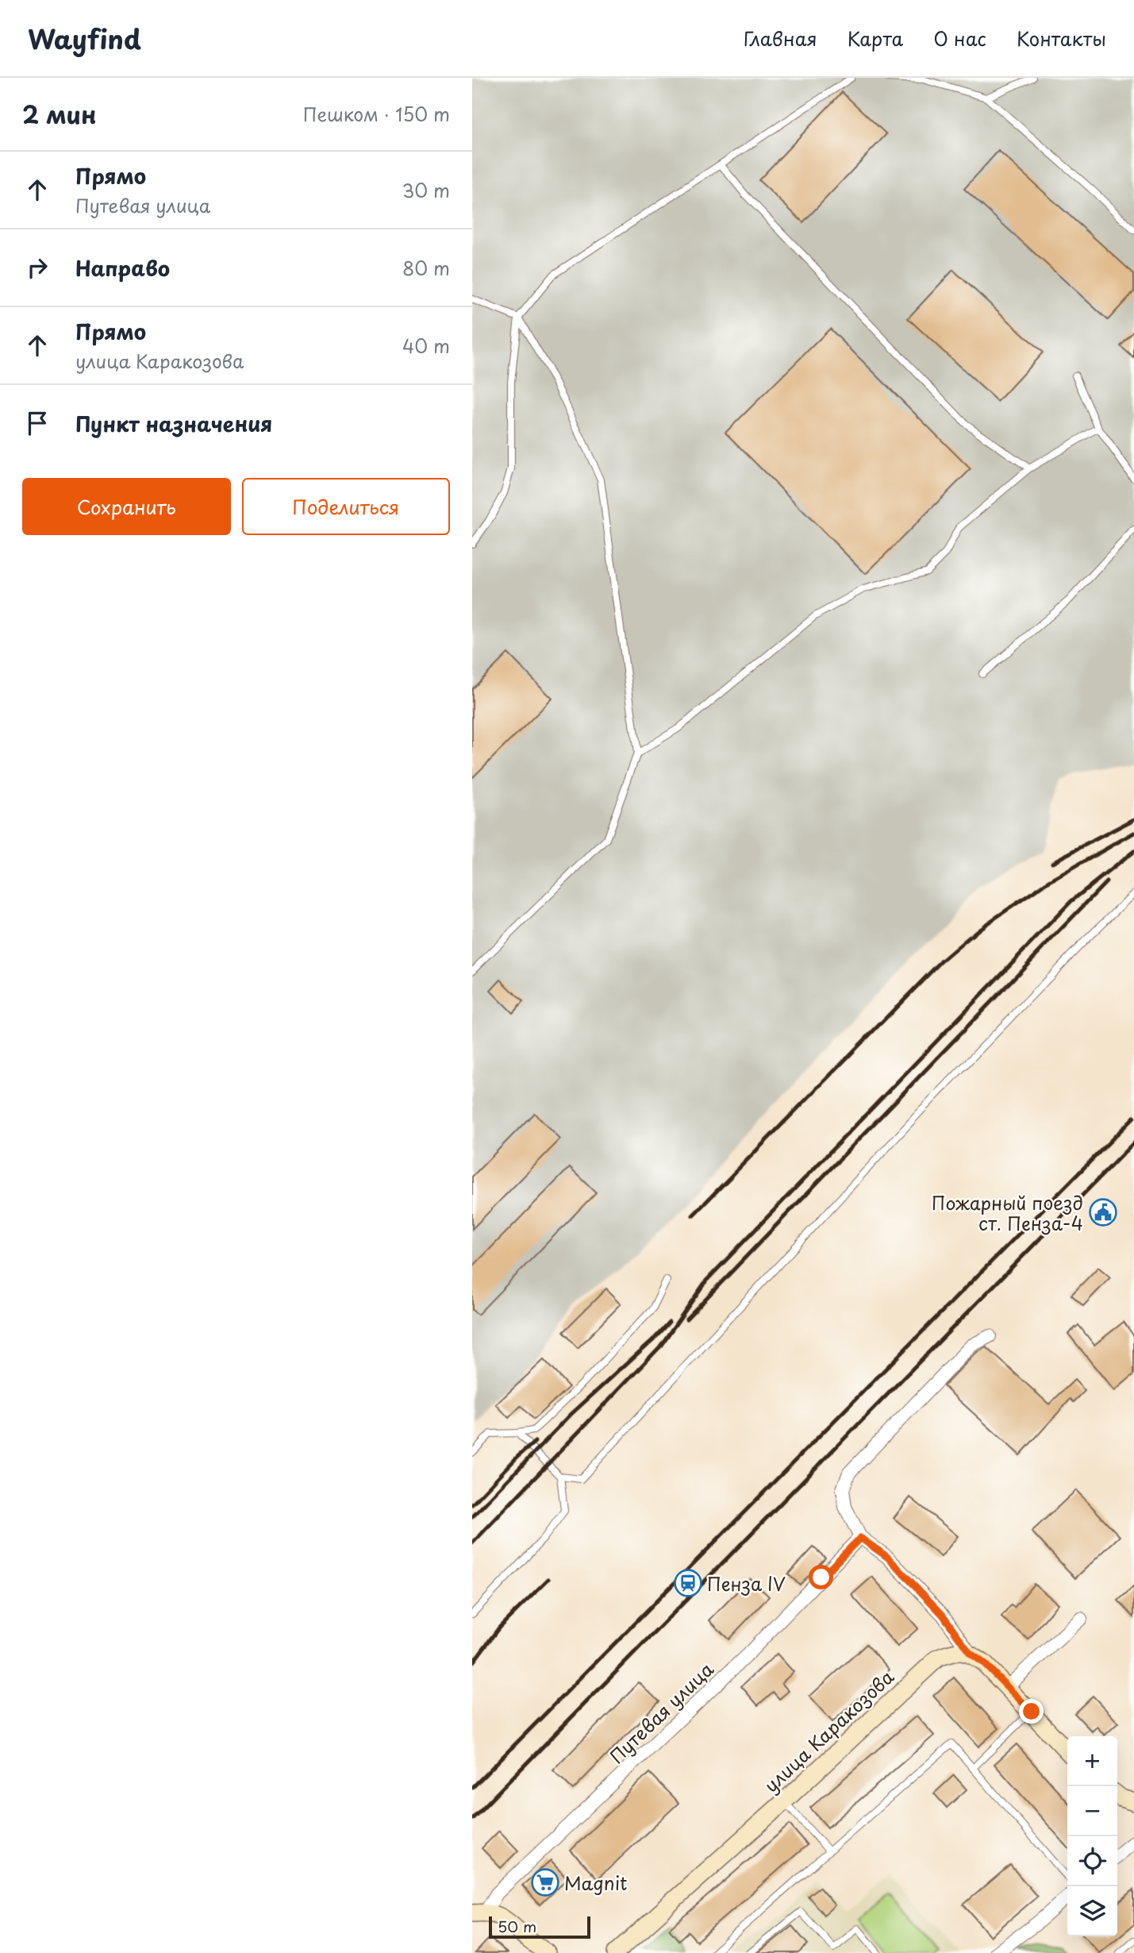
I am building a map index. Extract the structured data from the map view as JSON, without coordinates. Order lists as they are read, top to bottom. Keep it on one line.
{"streets":{"main road":["улица Каракозова"],"street":["Путевая улица"]},"places":{"public building":["Пожарный поезд ст. Пенза-4"],"station":["Пенза IV"],"supermarket":["Magnit"]},"scale_bar":"50 m","page":{"header":"Wayfind","nav":["Главная","Карта","О нас","Контакты"],"heading":["2 мин","Пешком · 150 m"],"list":[["Прямо","Путевая улица","30 m"],["Направо","80 m"],["Прямо","улица Каракозова","40 m"],"Пункт назначения"],"buttons":["Сохранить","Поделиться"],"map_buttons":["+","−"],"scale":"50 m"}}
